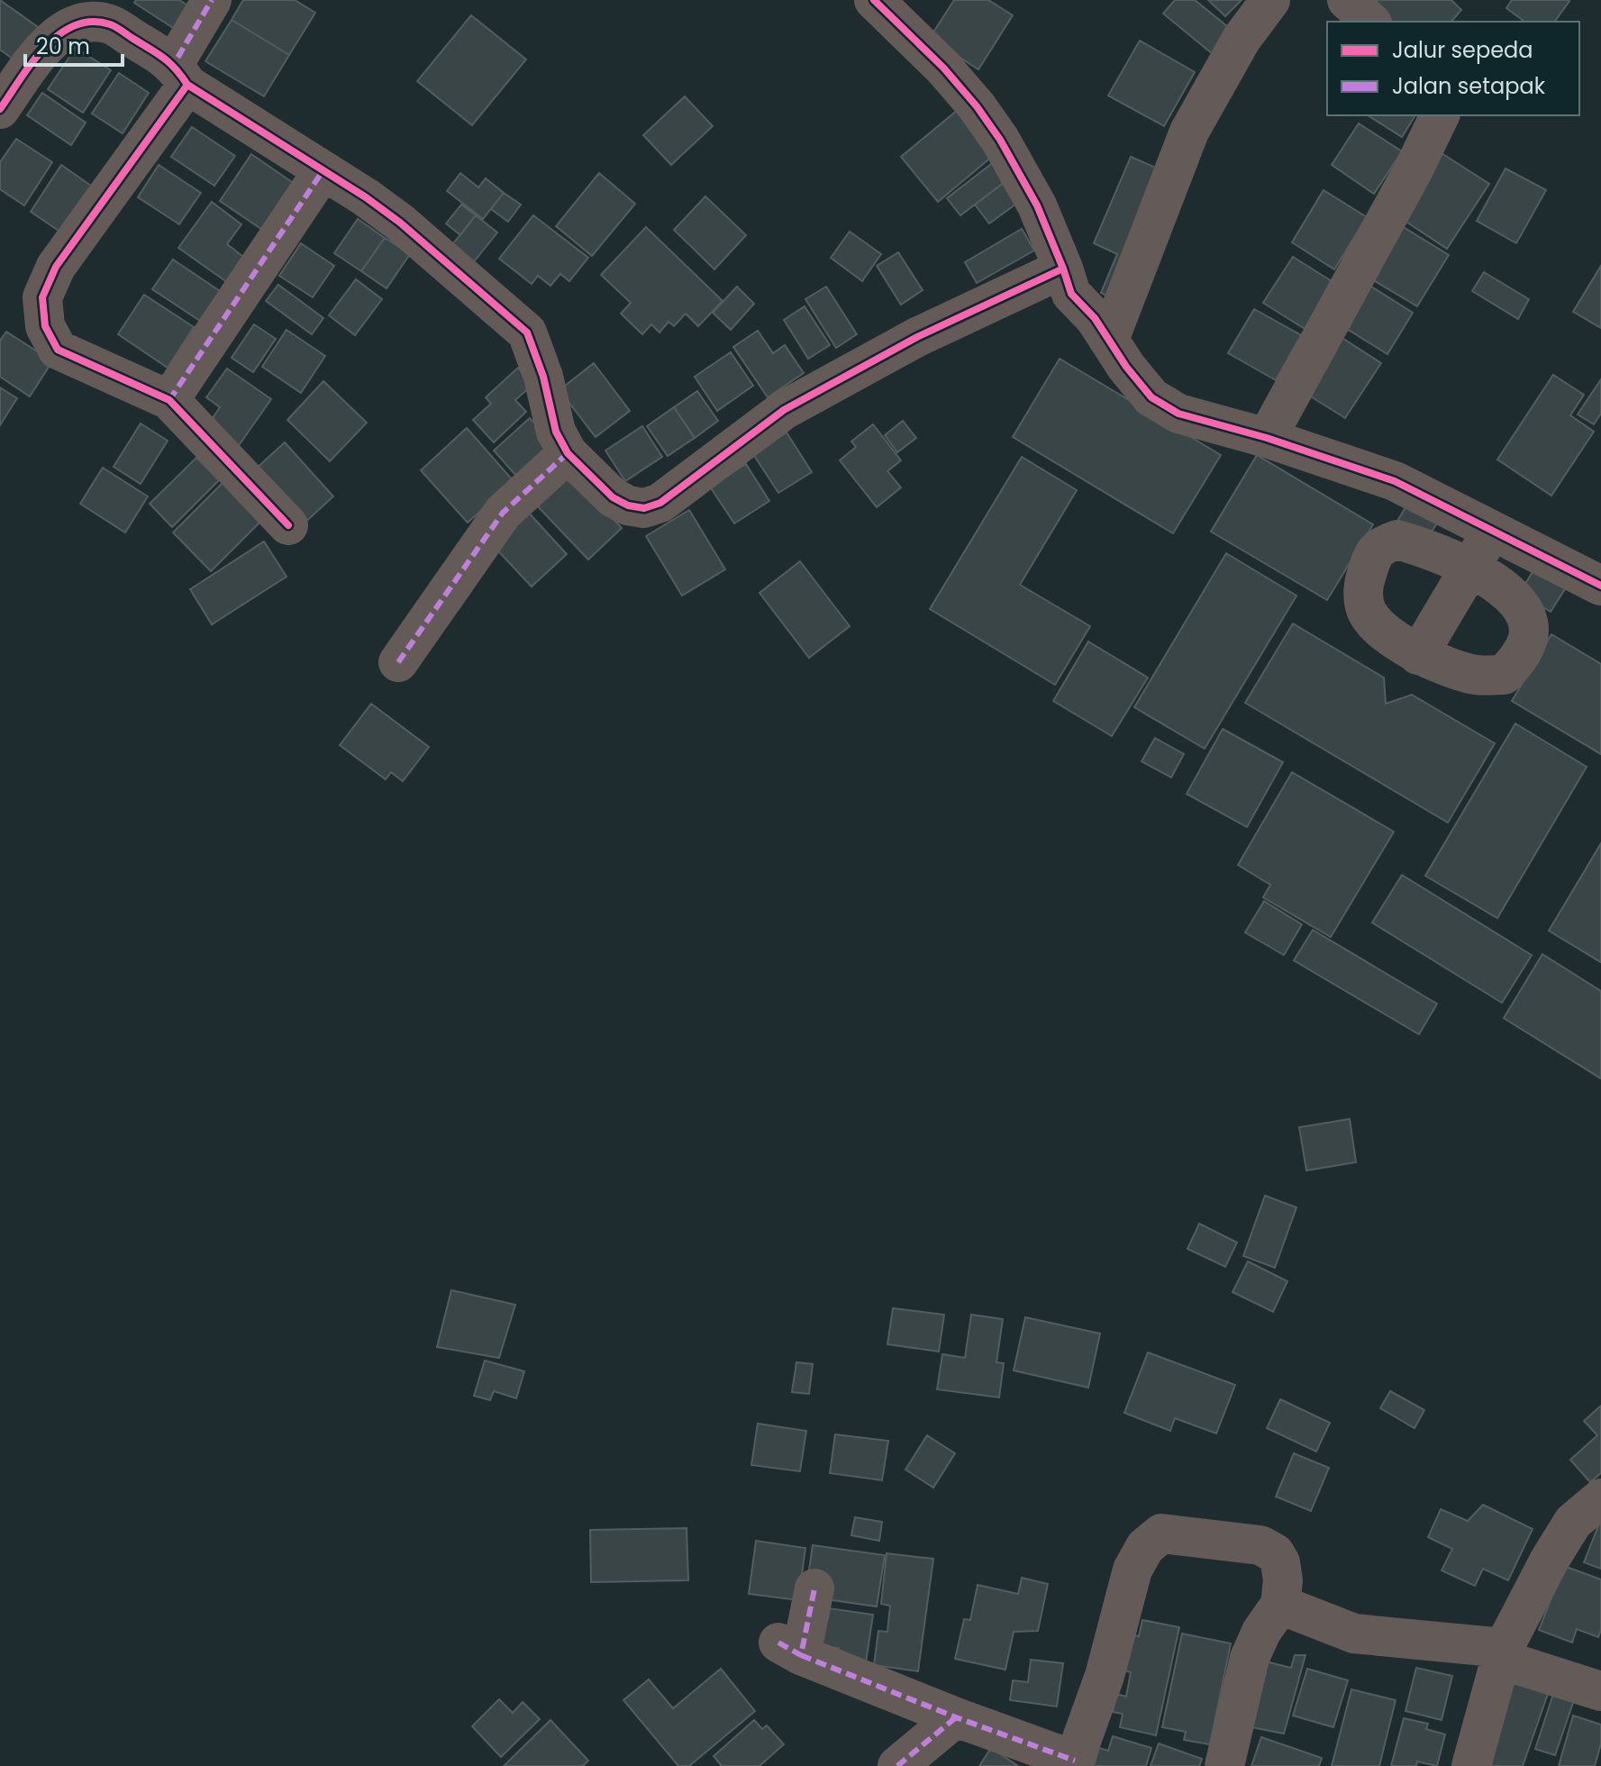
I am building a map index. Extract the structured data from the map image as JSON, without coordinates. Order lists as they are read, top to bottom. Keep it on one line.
{"legend":["Jalur sepeda","Jalan setapak"],"scale_bar":"20 m"}
